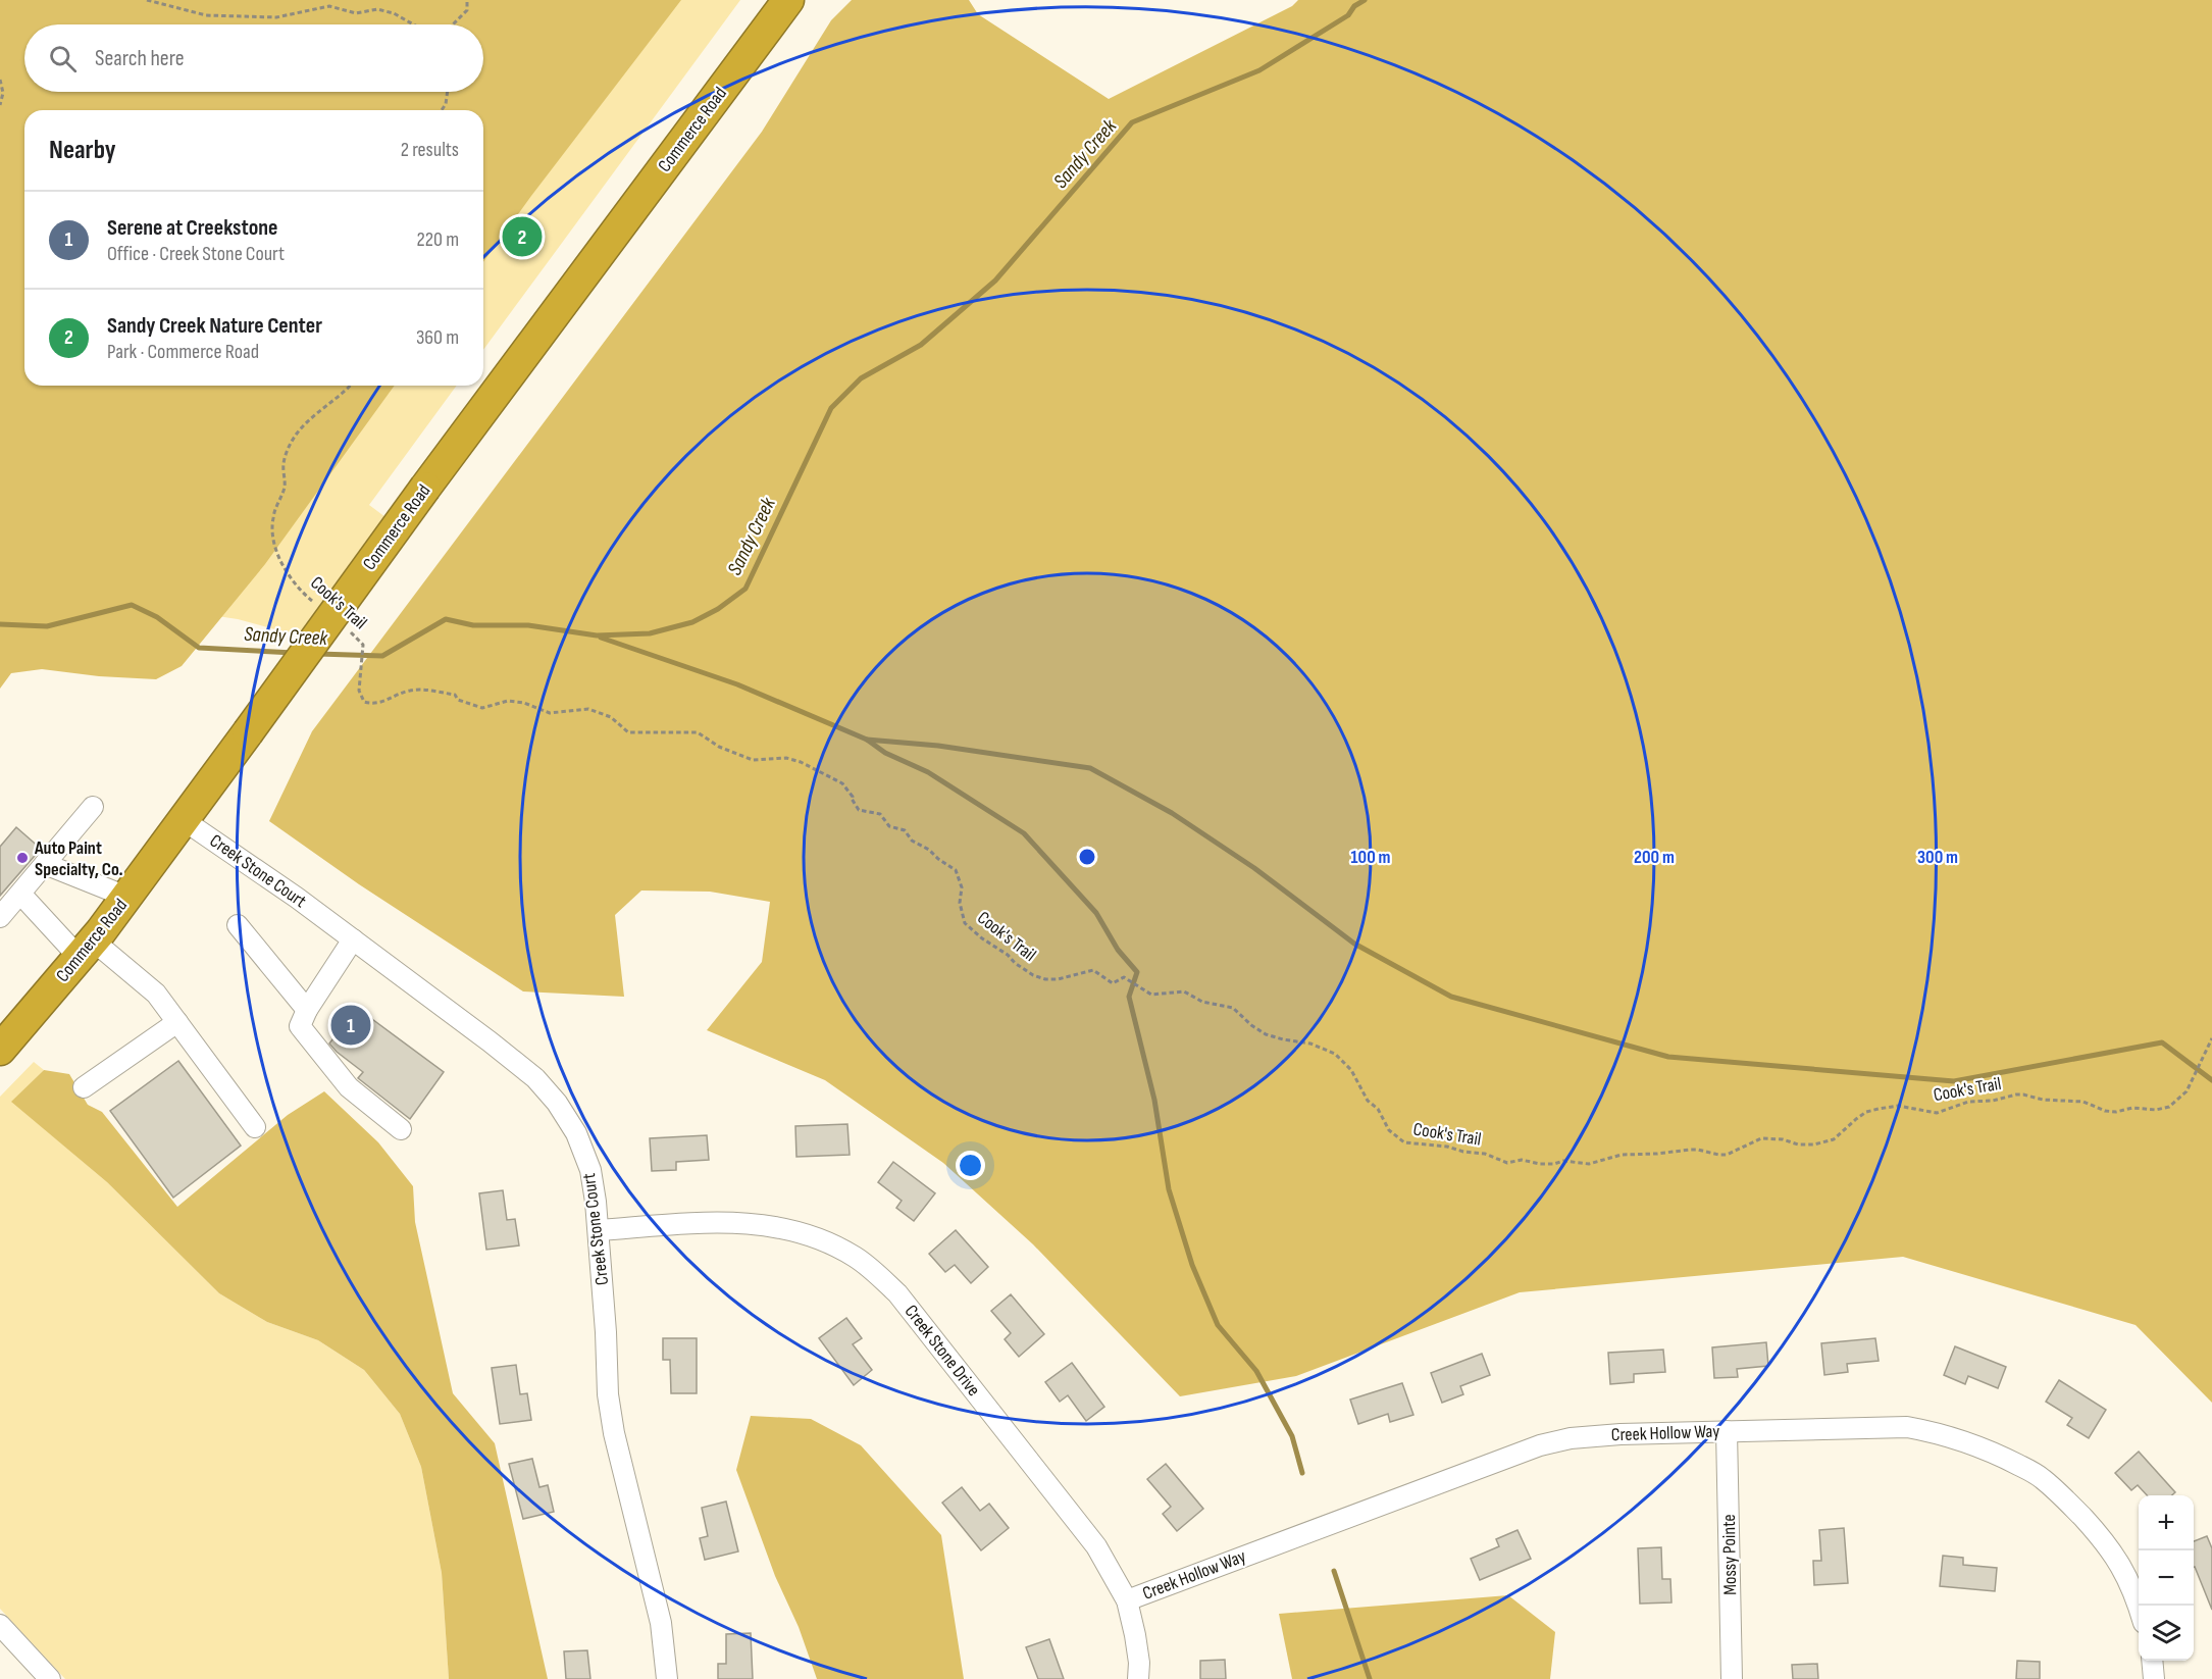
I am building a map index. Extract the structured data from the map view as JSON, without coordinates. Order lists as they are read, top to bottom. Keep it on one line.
{"streets":{"highway":["Commerce Road"],"street":["Creek Stone Court","Creek Stone Drive","Creek Hollow Way","Mossy Pointe"],"path":["Cook's Trail"]},"crossings":[["Commerce Road","Creek Stone Court"],["Creek Stone Court","Creek Stone Drive"],["Creek Stone Drive","Creek Hollow Way"],["Creek Hollow Way","Mossy Pointe"]],"water":["Sandy Creek"],"places":["Auto Paint Specialty, Co."],"page":{"search":"Search here","heading":["Nearby","2 results"],"list":[{"mark":"1","name":"Serene at Creekstone","note":"Office · Creek Stone Court","value":"220 m"},{"mark":"2","name":"Sandy Creek Nature Center","note":"Park · Commerce Road","value":"360 m"}],"pins":["2","1"],"map_buttons":["+","−"]},"rings":["100 m","200 m","300 m"]}
